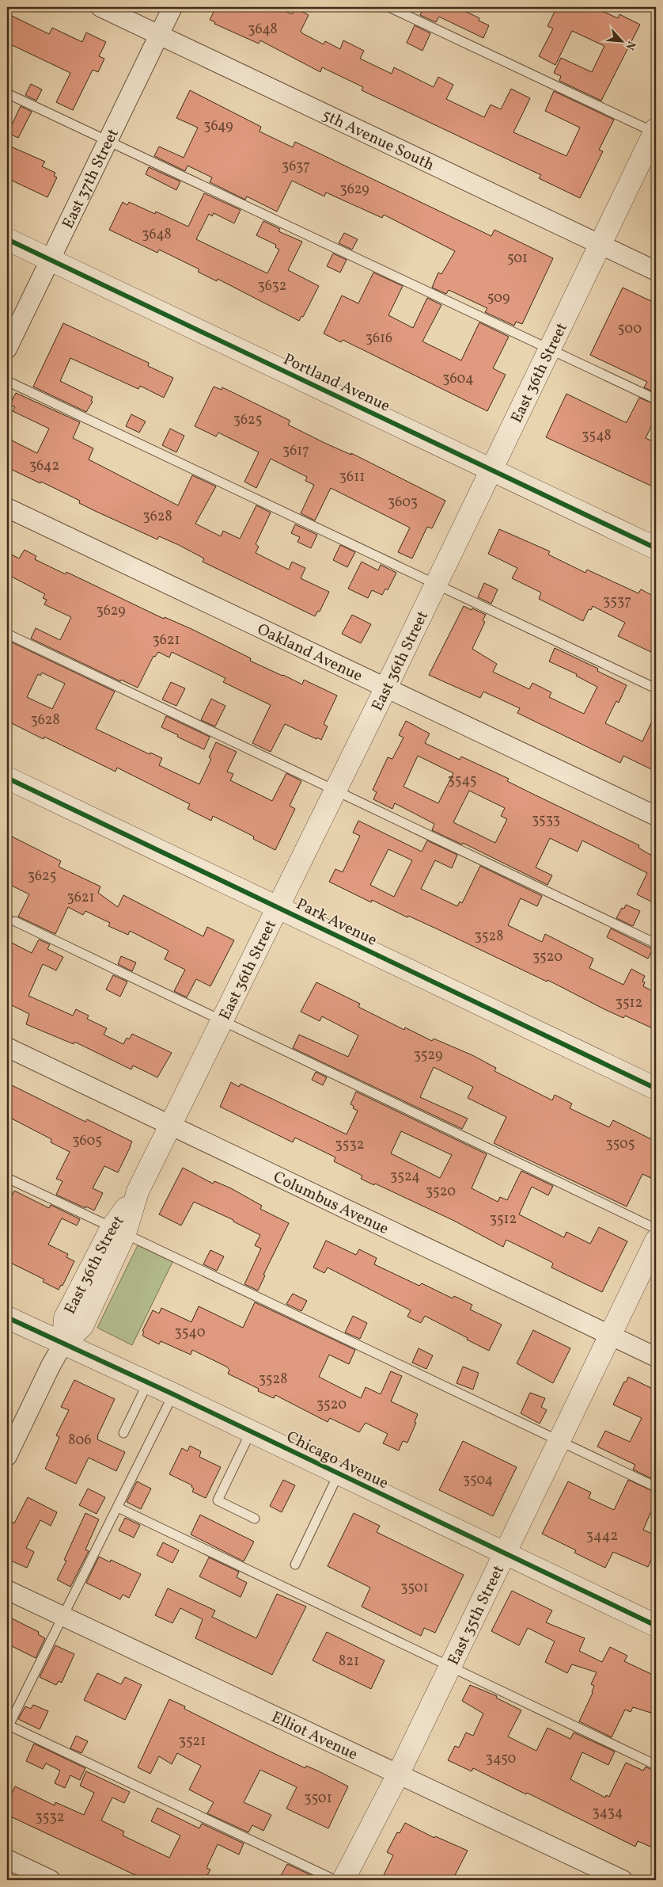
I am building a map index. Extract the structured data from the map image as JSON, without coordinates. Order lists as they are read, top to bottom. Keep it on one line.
{"streets":{"street":["5th Avenue South","East 37th Street","East 36th Street","Portland Avenue","Oakland Avenue","Park Avenue","Columbus Avenue","Chicago Avenue","East 35th Street","Elliot Avenue"]},"crossings":[["5th Avenue South","East 37th Street"],["5th Avenue South","East 36th Street"],["East 37th Street","Portland Avenue"],["East 36th Street","Portland Avenue"],["East 36th Street","Oakland Avenue"],["East 36th Street","Park Avenue"],["East 36th Street","Columbus Avenue"],["East 36th Street","Chicago Avenue"],["Columbus Avenue","East 35th Street"],["Chicago Avenue","East 35th Street"],["East 35th Street","Elliot Avenue"]],"house_numbers":["3648","3649","3637","3629","3648","501","3632","509","500","3616","3604","3625","3548","3617","3642","3611","3603","3628","3537","3629","3621","3628","3545","3533","3625","3621","3528","3520","3512","3529","3605","3505","3532","3524","3520","3512","3540","3528","3520","806","3504","3442","3501","821","3521","3450","3501","3434","3532"],"north":"bottom right"}
